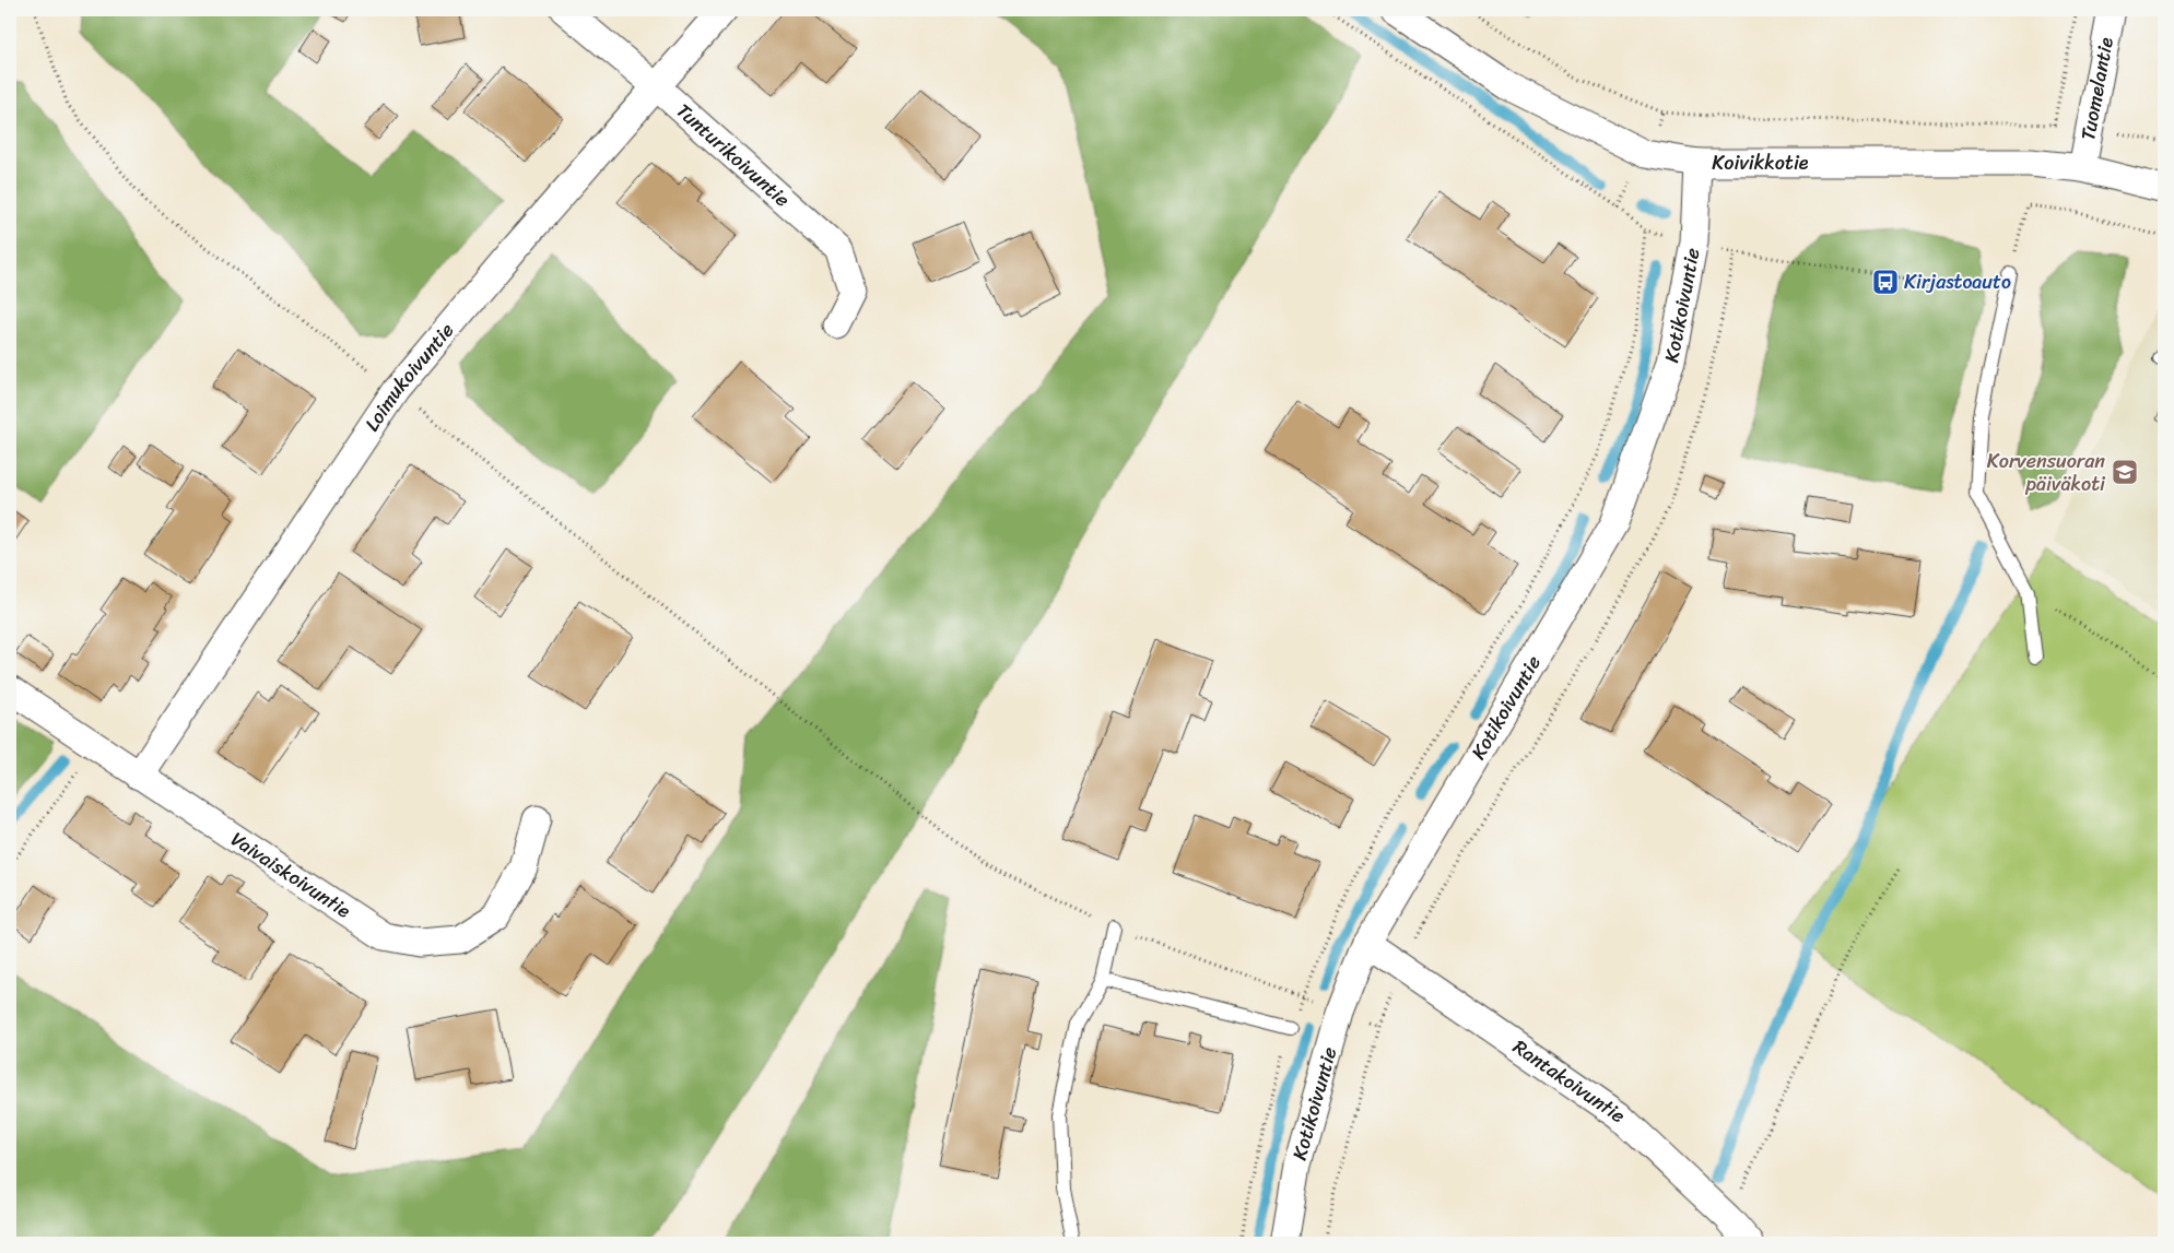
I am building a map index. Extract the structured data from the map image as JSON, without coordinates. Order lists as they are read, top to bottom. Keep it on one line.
{"streets":{"street":["Tuomelantie","Tunturikoivuntie","Koivikkotie","Kotikoivuntie","Loimukoivuntie","Vaivaiskoivuntie","Rantakoivuntie"]},"crossings":[["Tuomelantie","Koivikkotie"],["Tunturikoivuntie","Loimukoivuntie"],["Koivikkotie","Kotikoivuntie"],["Kotikoivuntie","Rantakoivuntie"],["Loimukoivuntie","Vaivaiskoivuntie"]],"places":{"bus stop":["Kirjastoauto"],"school or university":["Korvensuoran päiväkoti"]}}
